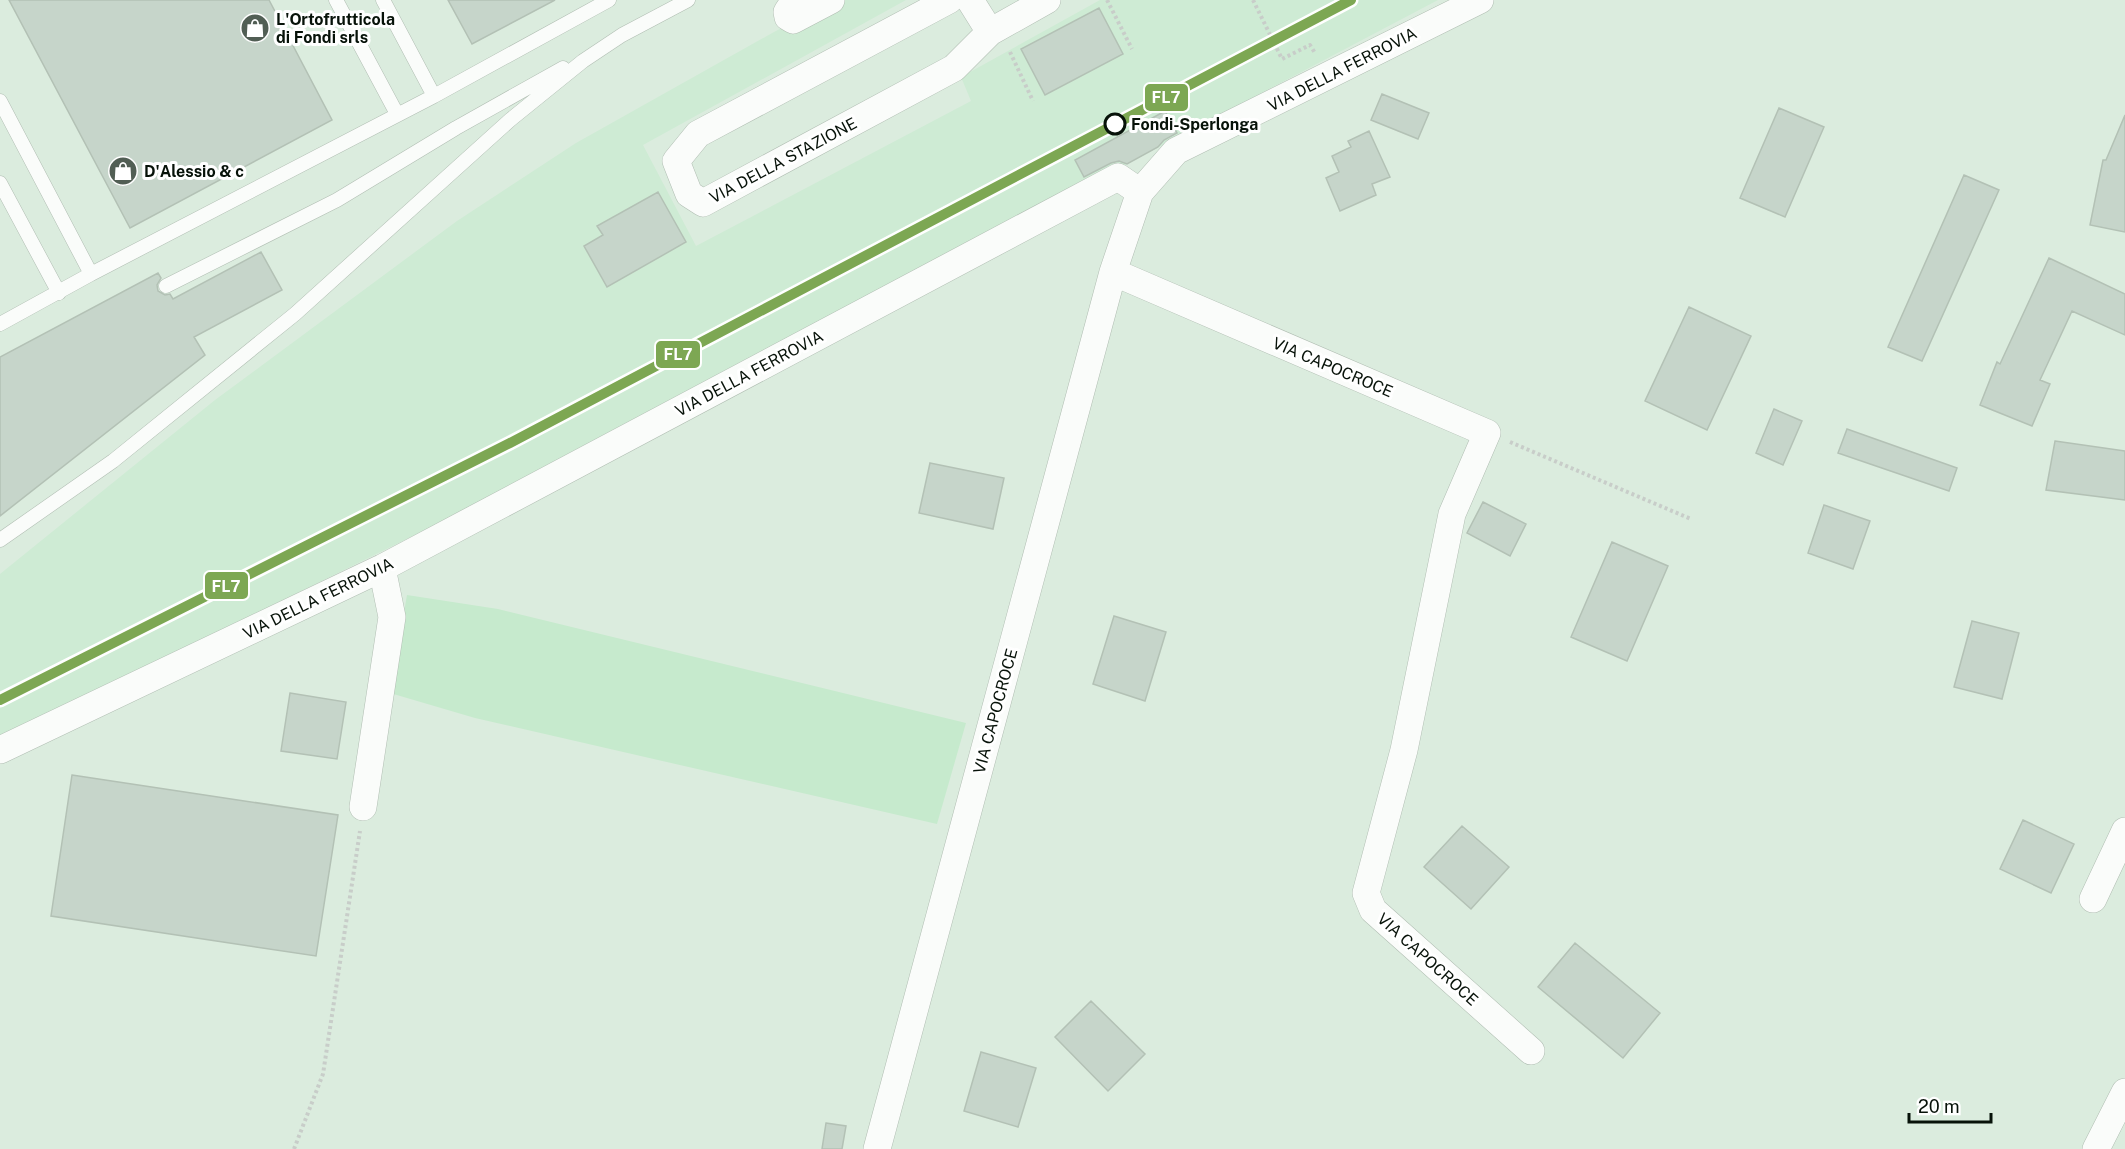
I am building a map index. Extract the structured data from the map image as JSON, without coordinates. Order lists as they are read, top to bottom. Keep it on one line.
{"streets":{"street":["VIA DELLA FERROVIA","VIA DELLA STAZIONE","VIA CAPOCROCE"]},"crossings":[["VIA DELLA FERROVIA","VIA CAPOCROCE"]],"places":{"shop":["L'Ortofrutticola di Fondi srls","D'Alessio & c"],"other":["Fondi-Sperlonga"]},"lines":["transit line FL7"],"scale_bar":"20 m"}
